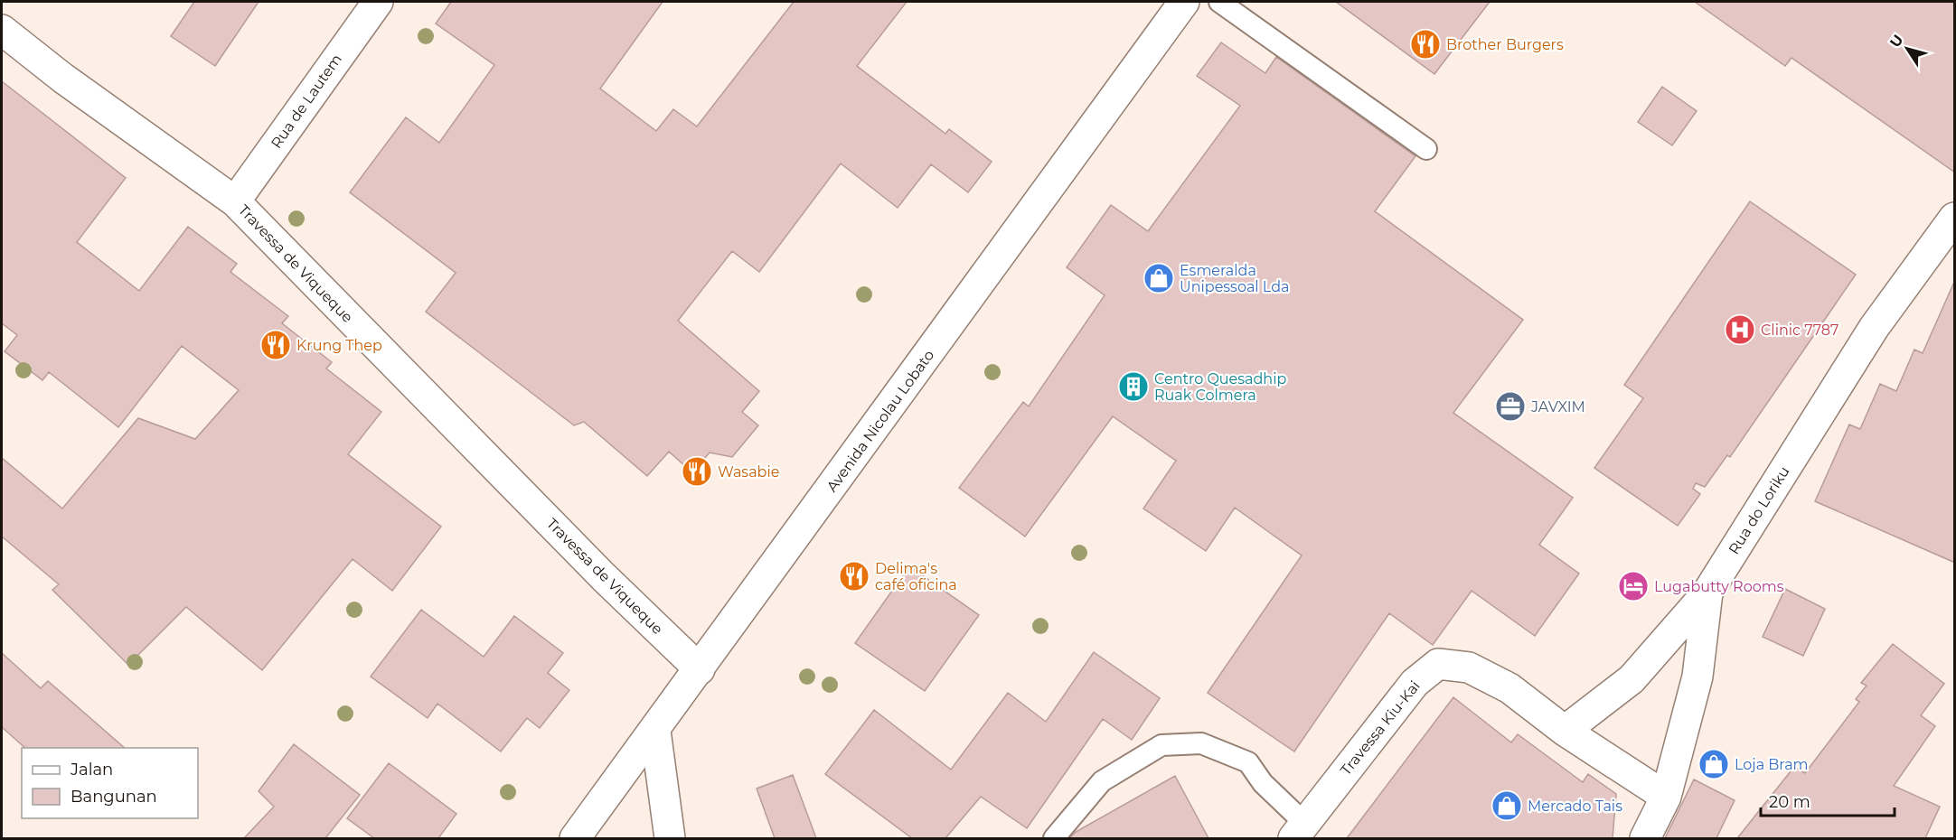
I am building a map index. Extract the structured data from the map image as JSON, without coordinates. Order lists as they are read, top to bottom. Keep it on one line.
{"streets":{"street":["Rua de Lautem","Travessa de Viqueque","Avenida Nicolau Lobato","Rua do Loriku","Travessa Kiu-Kai"]},"crossings":[["Rua de Lautem","Travessa de Viqueque"],["Travessa de Viqueque","Avenida Nicolau Lobato"],["Rua do Loriku","Travessa Kiu-Kai"]],"places":{"restaurant":["Brother Burgers","Krung Thep","Wasabie","Delima's café oficina"],"shop":["Esmeralda Unipessoal Lda","Loja Bram","Mercado Tais"],"hospital":["Clinic 7787"],"building":["Centro Quesadhip Ruak Colmera"],"office":["JAVXIM"],"hotel":["Lugabutty Rooms"]},"legend":["Jalan","Bangunan"],"scale_bar":"20 m","north":"top left"}
